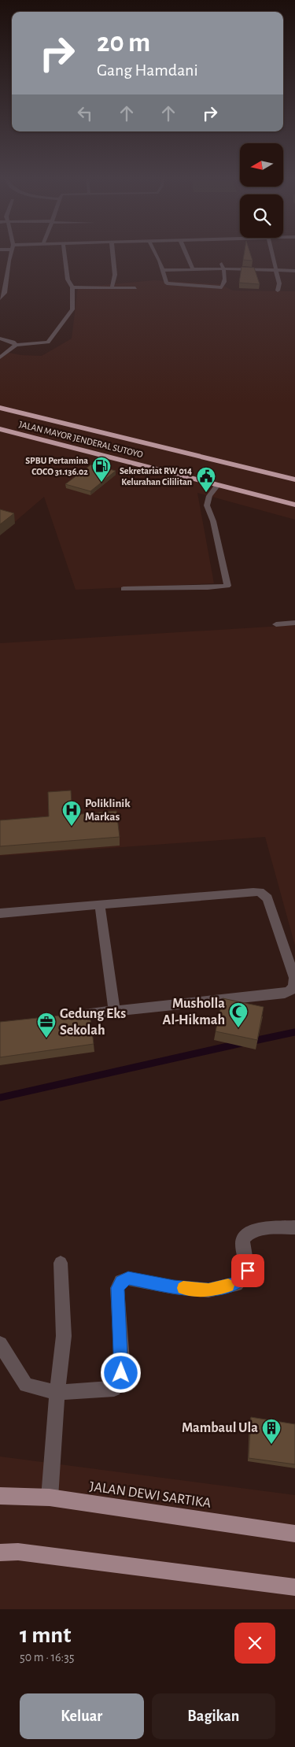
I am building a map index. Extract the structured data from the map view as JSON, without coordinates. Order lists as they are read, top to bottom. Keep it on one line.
{"streets":{"highway":["JALAN MAYOR JENDERAL SUTOYO"],"main road":["JALAN DEWI SARTIKA"]},"places":{"fuel station":["SPBU Pertamina COCO 31.136.02"],"public building":["Sekretariat RW 014 Kelurahan Cililitan"],"hospital":["Poliklinik Markas"],"mosque":["Musholla Al-Hikmah"],"office":["Gedung Eks Sekolah"],"building":["Mambaul Ula"]},"north":"left","page":{"turn":["20 m","Gang Hamdani"],"heading":["1 mnt","50 m · 16:35"],"buttons":["Keluar","Bagikan"]}}
